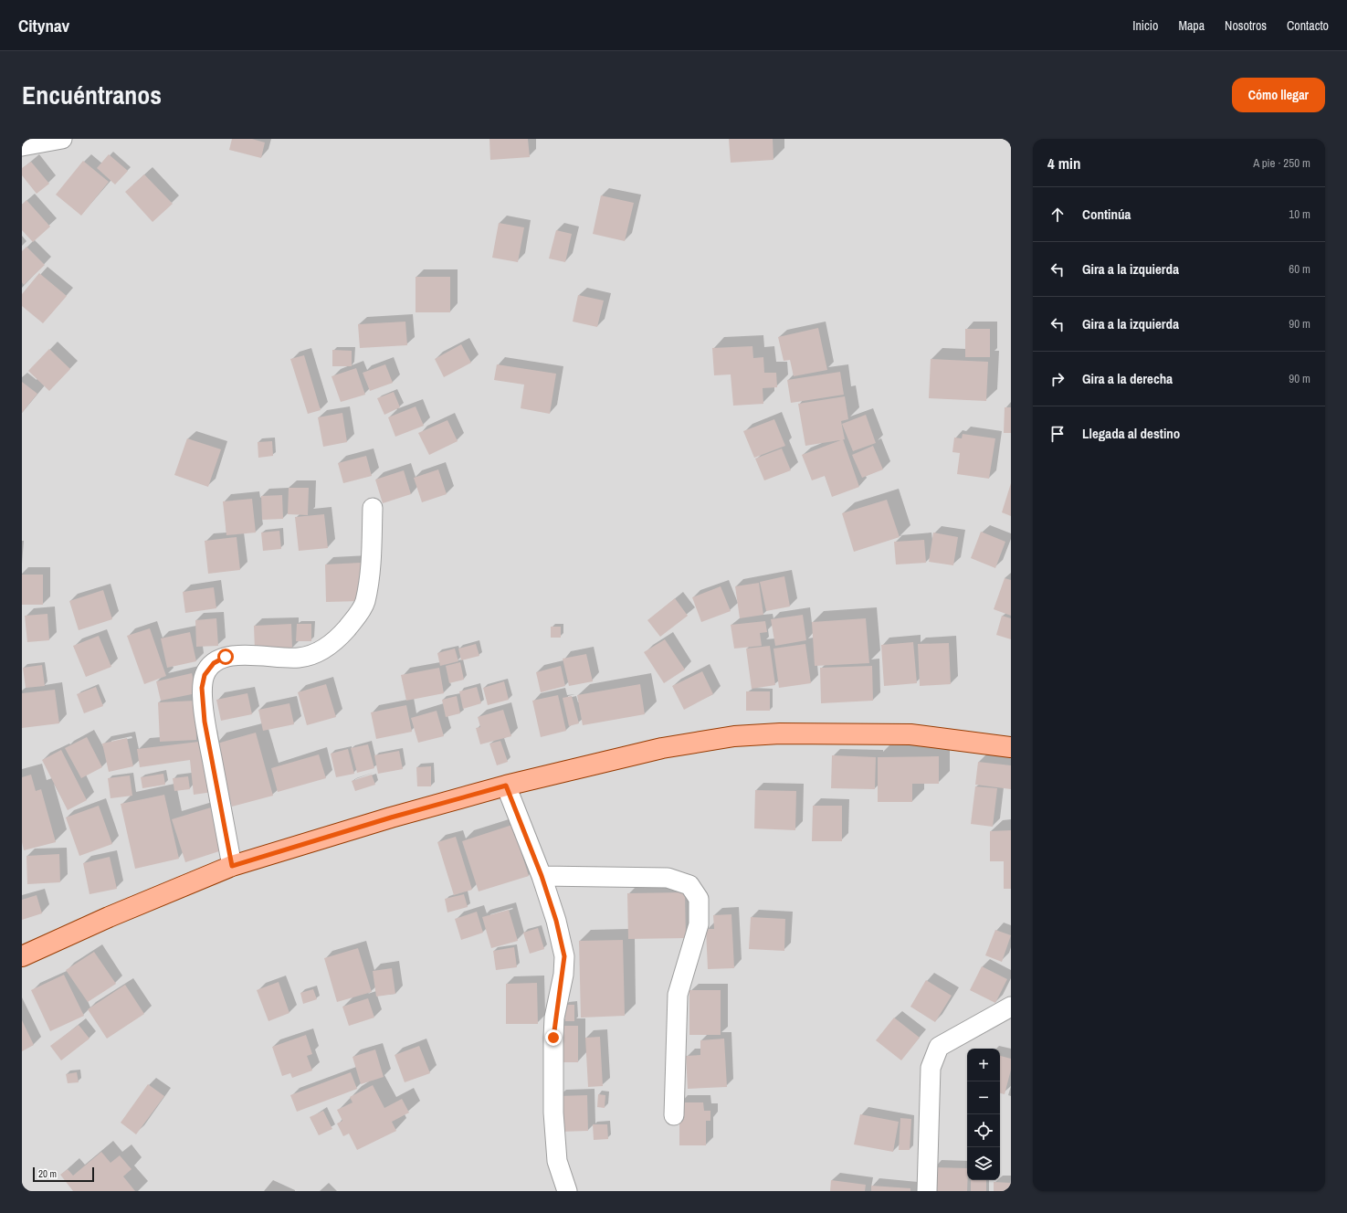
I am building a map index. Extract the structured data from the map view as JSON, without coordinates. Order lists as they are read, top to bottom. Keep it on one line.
{"scale_bar":"20 m","page":{"header":"Citynav","nav":["Inicio","Mapa","Nosotros","Contacto"],"title":"Encuéntranos","buttons":"Cómo llegar","heading":["4 min","A pie · 250 m"],"list":[["Continúa","10 m"],["Gira a la izquierda","60 m"],["Gira a la izquierda","90 m"],["Gira a la derecha","90 m"],"Llegada al destino"],"map_buttons":["+","−"],"scale":"20 m"}}
